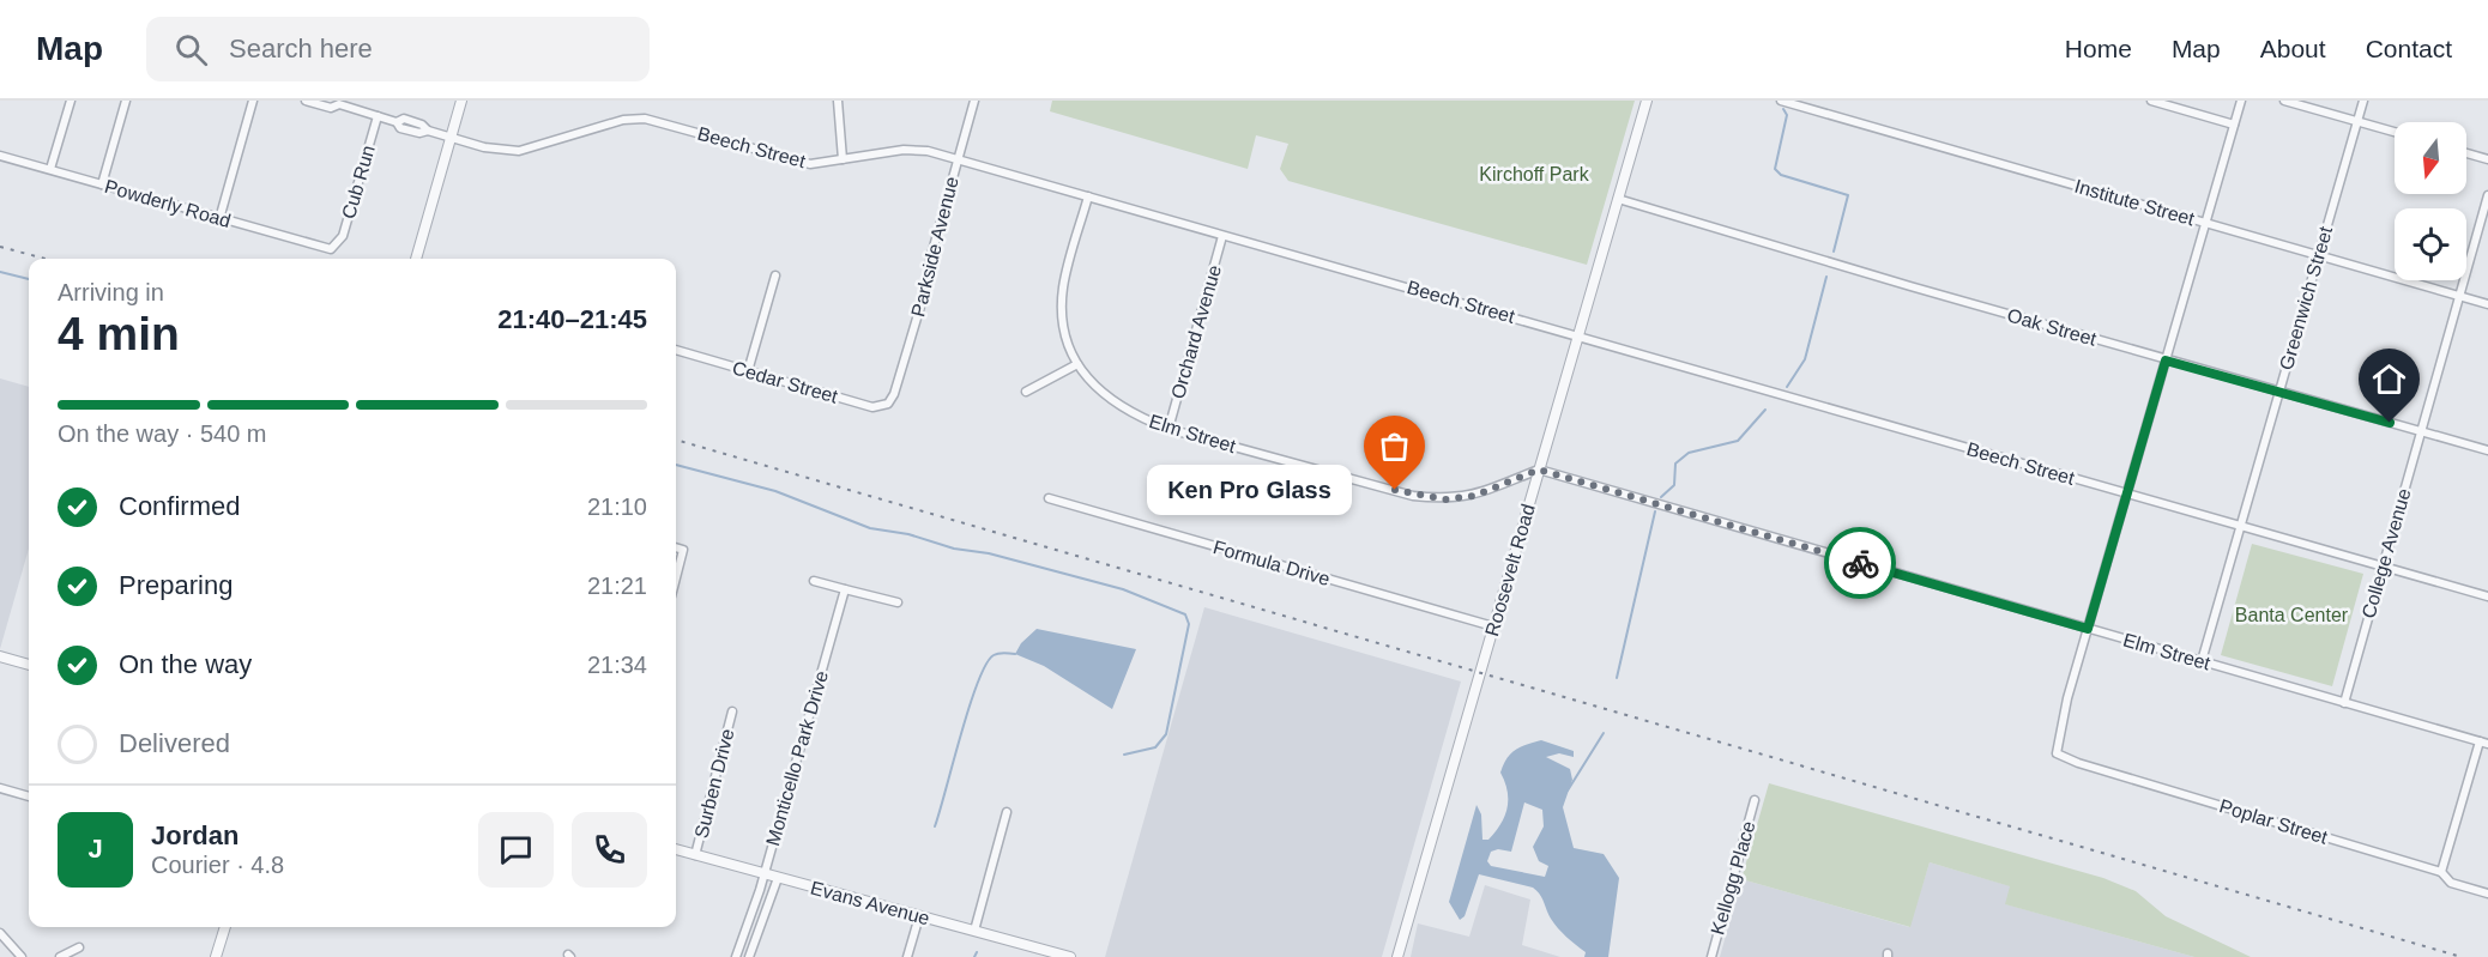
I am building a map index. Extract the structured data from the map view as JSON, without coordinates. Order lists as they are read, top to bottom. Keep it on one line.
{"streets":{"street":["Beech Street","Cub Run","Institute Street","Powderly Road","Parkside Avenue","Greenwich Street","Oak Street","Orchard Avenue","Cedar Street","Elm Street","College Avenue","Formula Drive","Roosevelt Road","Monticello Park Drive","Surben Drive","Poplar Street","Kellogg Place","Evans Avenue"]},"crossings":[["Beech Street","Cub Run"],["Beech Street","Parkside Avenue"],["Beech Street","Greenwich Street"],["Beech Street","Orchard Avenue"],["Beech Street","Elm Street"],["Beech Street","College Avenue"],["Beech Street","Roosevelt Road"],["Cub Run","Powderly Road"],["Institute Street","Greenwich Street"],["Institute Street","College Avenue"],["Parkside Avenue","Cedar Street"],["Greenwich Street","Oak Street"],["Greenwich Street","Elm Street"],["Oak Street","College Avenue"],["Oak Street","Roosevelt Road"],["Orchard Avenue","Elm Street"],["Elm Street","College Avenue"],["Elm Street","Roosevelt Road"],["Elm Street","Poplar Street"],["Formula Drive","Roosevelt Road"],["Monticello Park Drive","Evans Avenue"],["Surben Drive","Evans Avenue"]],"parks":["Kirchoff Park","Banta Center"],"places":["Ken Pro Glass"],"north":"bottom","page":{"header":"Map","search":"Search here","nav":["Home","Map","About","Contact"],"heading":["4 min","Arriving in","21:40–21:45"],"panel":["Jordan","Courier · 4.8"],"bar":"On the way · 540 m","bubble":"Ken Pro Glass","list":[["Confirmed","21:10"],["Preparing","21:21"],["On the way","21:34"],"Delivered"],"round":"J"}}
